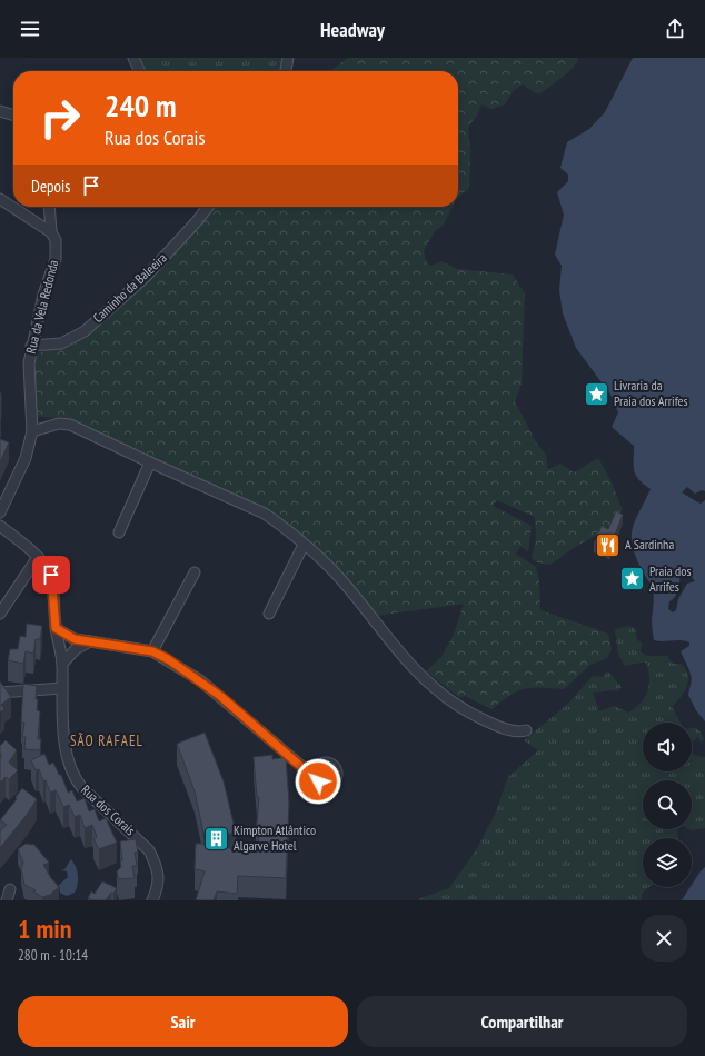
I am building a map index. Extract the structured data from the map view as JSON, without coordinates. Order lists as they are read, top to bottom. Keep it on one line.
{"streets":{"street":["Caminho da Baleeira","Rua da Vela Redonda","Rua dos Corais"]},"crossings":[["Caminho da Baleeira","Rua da Vela Redonda"]],"districts":["SÃO RAFAEL"],"places":{"place":["Livraria da Praia dos Arrifes","Praia dos Arrifes"],"restaurant":["A Sardinha"],"building":["Kimpton Atlântico Algarve Hotel"]},"page":{"header":"Headway","turn":["240 m","Rua dos Corais"],"then":"Depois","heading":["1 min","280 m · 10:14"],"buttons":["Sair","Compartilhar"]}}
